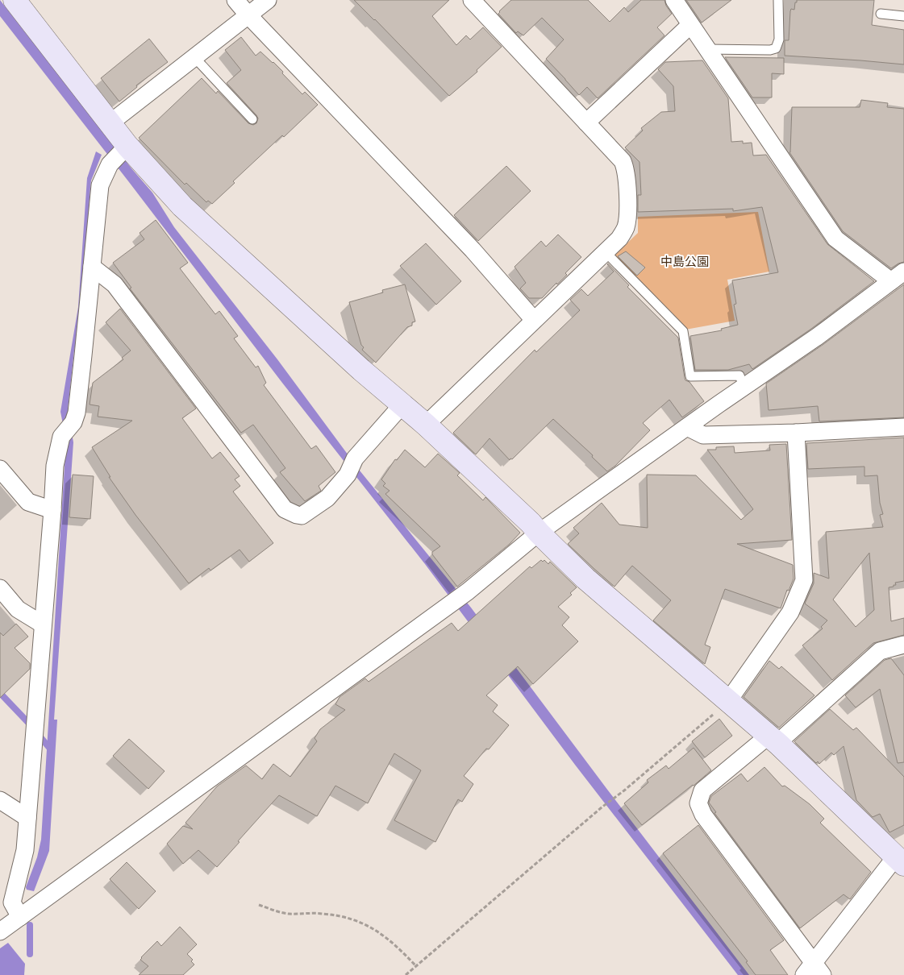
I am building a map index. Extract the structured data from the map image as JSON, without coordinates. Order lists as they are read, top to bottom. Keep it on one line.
{"parks":["中島公園"]}
